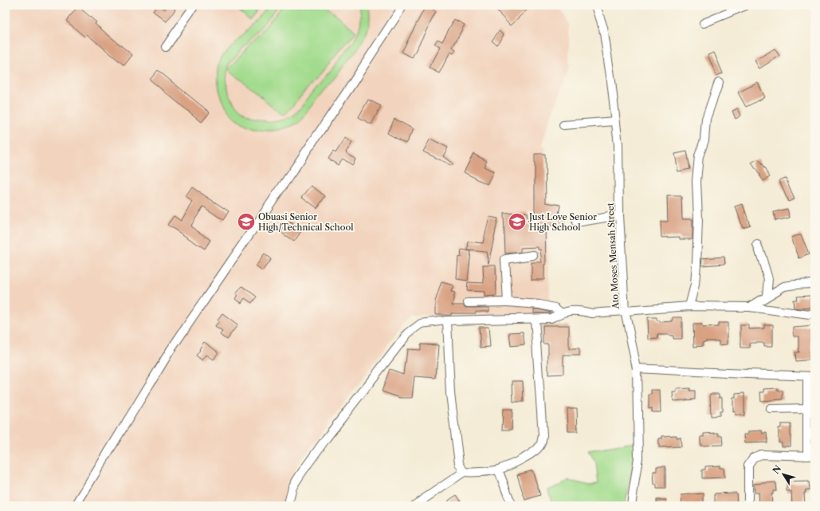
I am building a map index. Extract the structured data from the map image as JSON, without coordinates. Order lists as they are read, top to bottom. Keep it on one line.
{"streets":{"street":["Ato Moses Mensah Street"]},"places":{"school or university":["Obuasi Senior High/Technical School","Just Love Senior High School"]},"north":"top left"}
